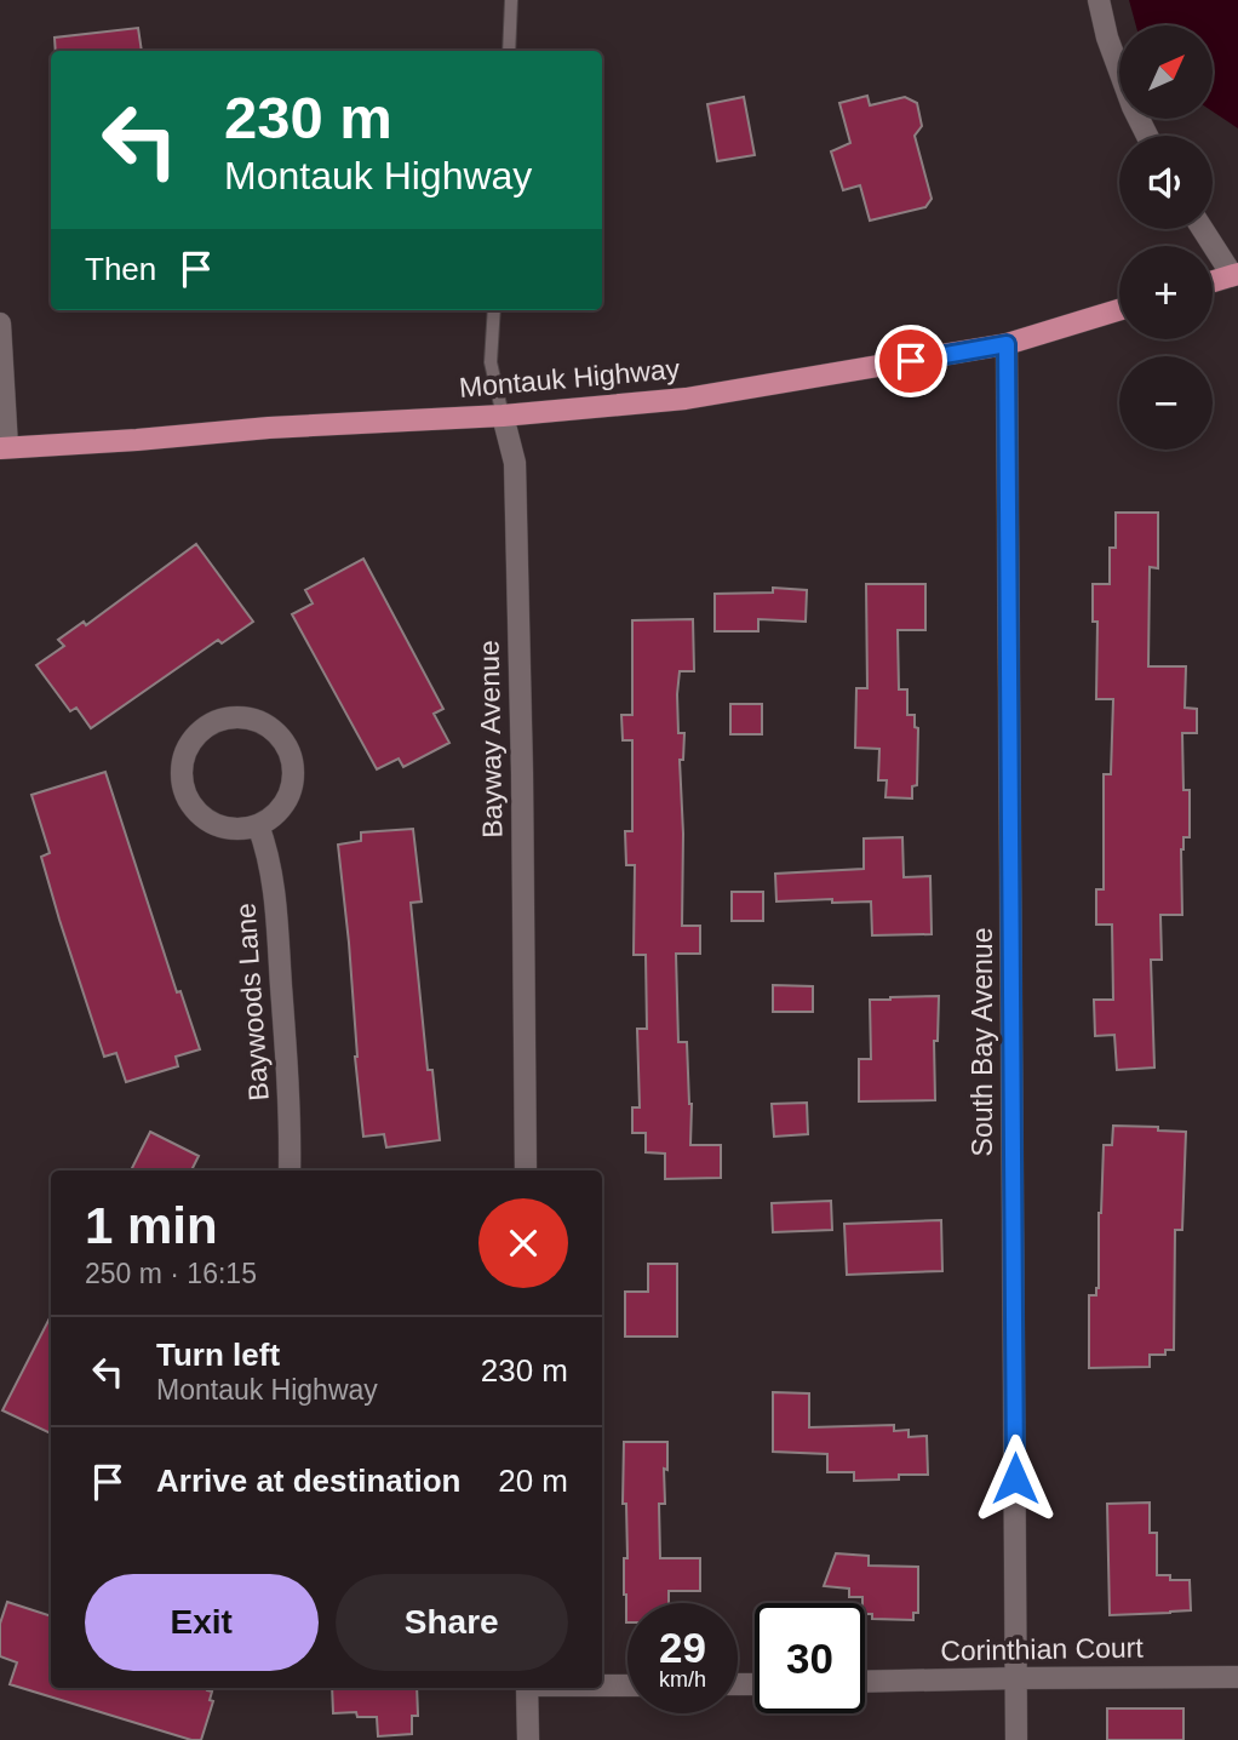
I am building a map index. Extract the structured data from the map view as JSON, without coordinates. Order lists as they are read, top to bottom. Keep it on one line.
{"streets":{"main road":["Montauk Highway"],"street":["Bayway Avenue","Baywoods Lane","South Bay Avenue","Corinthian Court"]},"crossings":[["Montauk Highway","Bayway Avenue"],["Montauk Highway","South Bay Avenue"],["South Bay Avenue","Corinthian Court"]],"north":"top right","page":{"map_buttons":["+","−"],"turn":["230 m","Montauk Highway"],"then":"Then","heading":["1 min","250 m · 16:15"],"list":[{"name":"Turn left","note":"Montauk Highway","value":"230 m"},{"name":"Arrive at destination","value":"20 m"}],"buttons":["Exit","Share"],"speed":"29 km/h","limit":"30"}}
